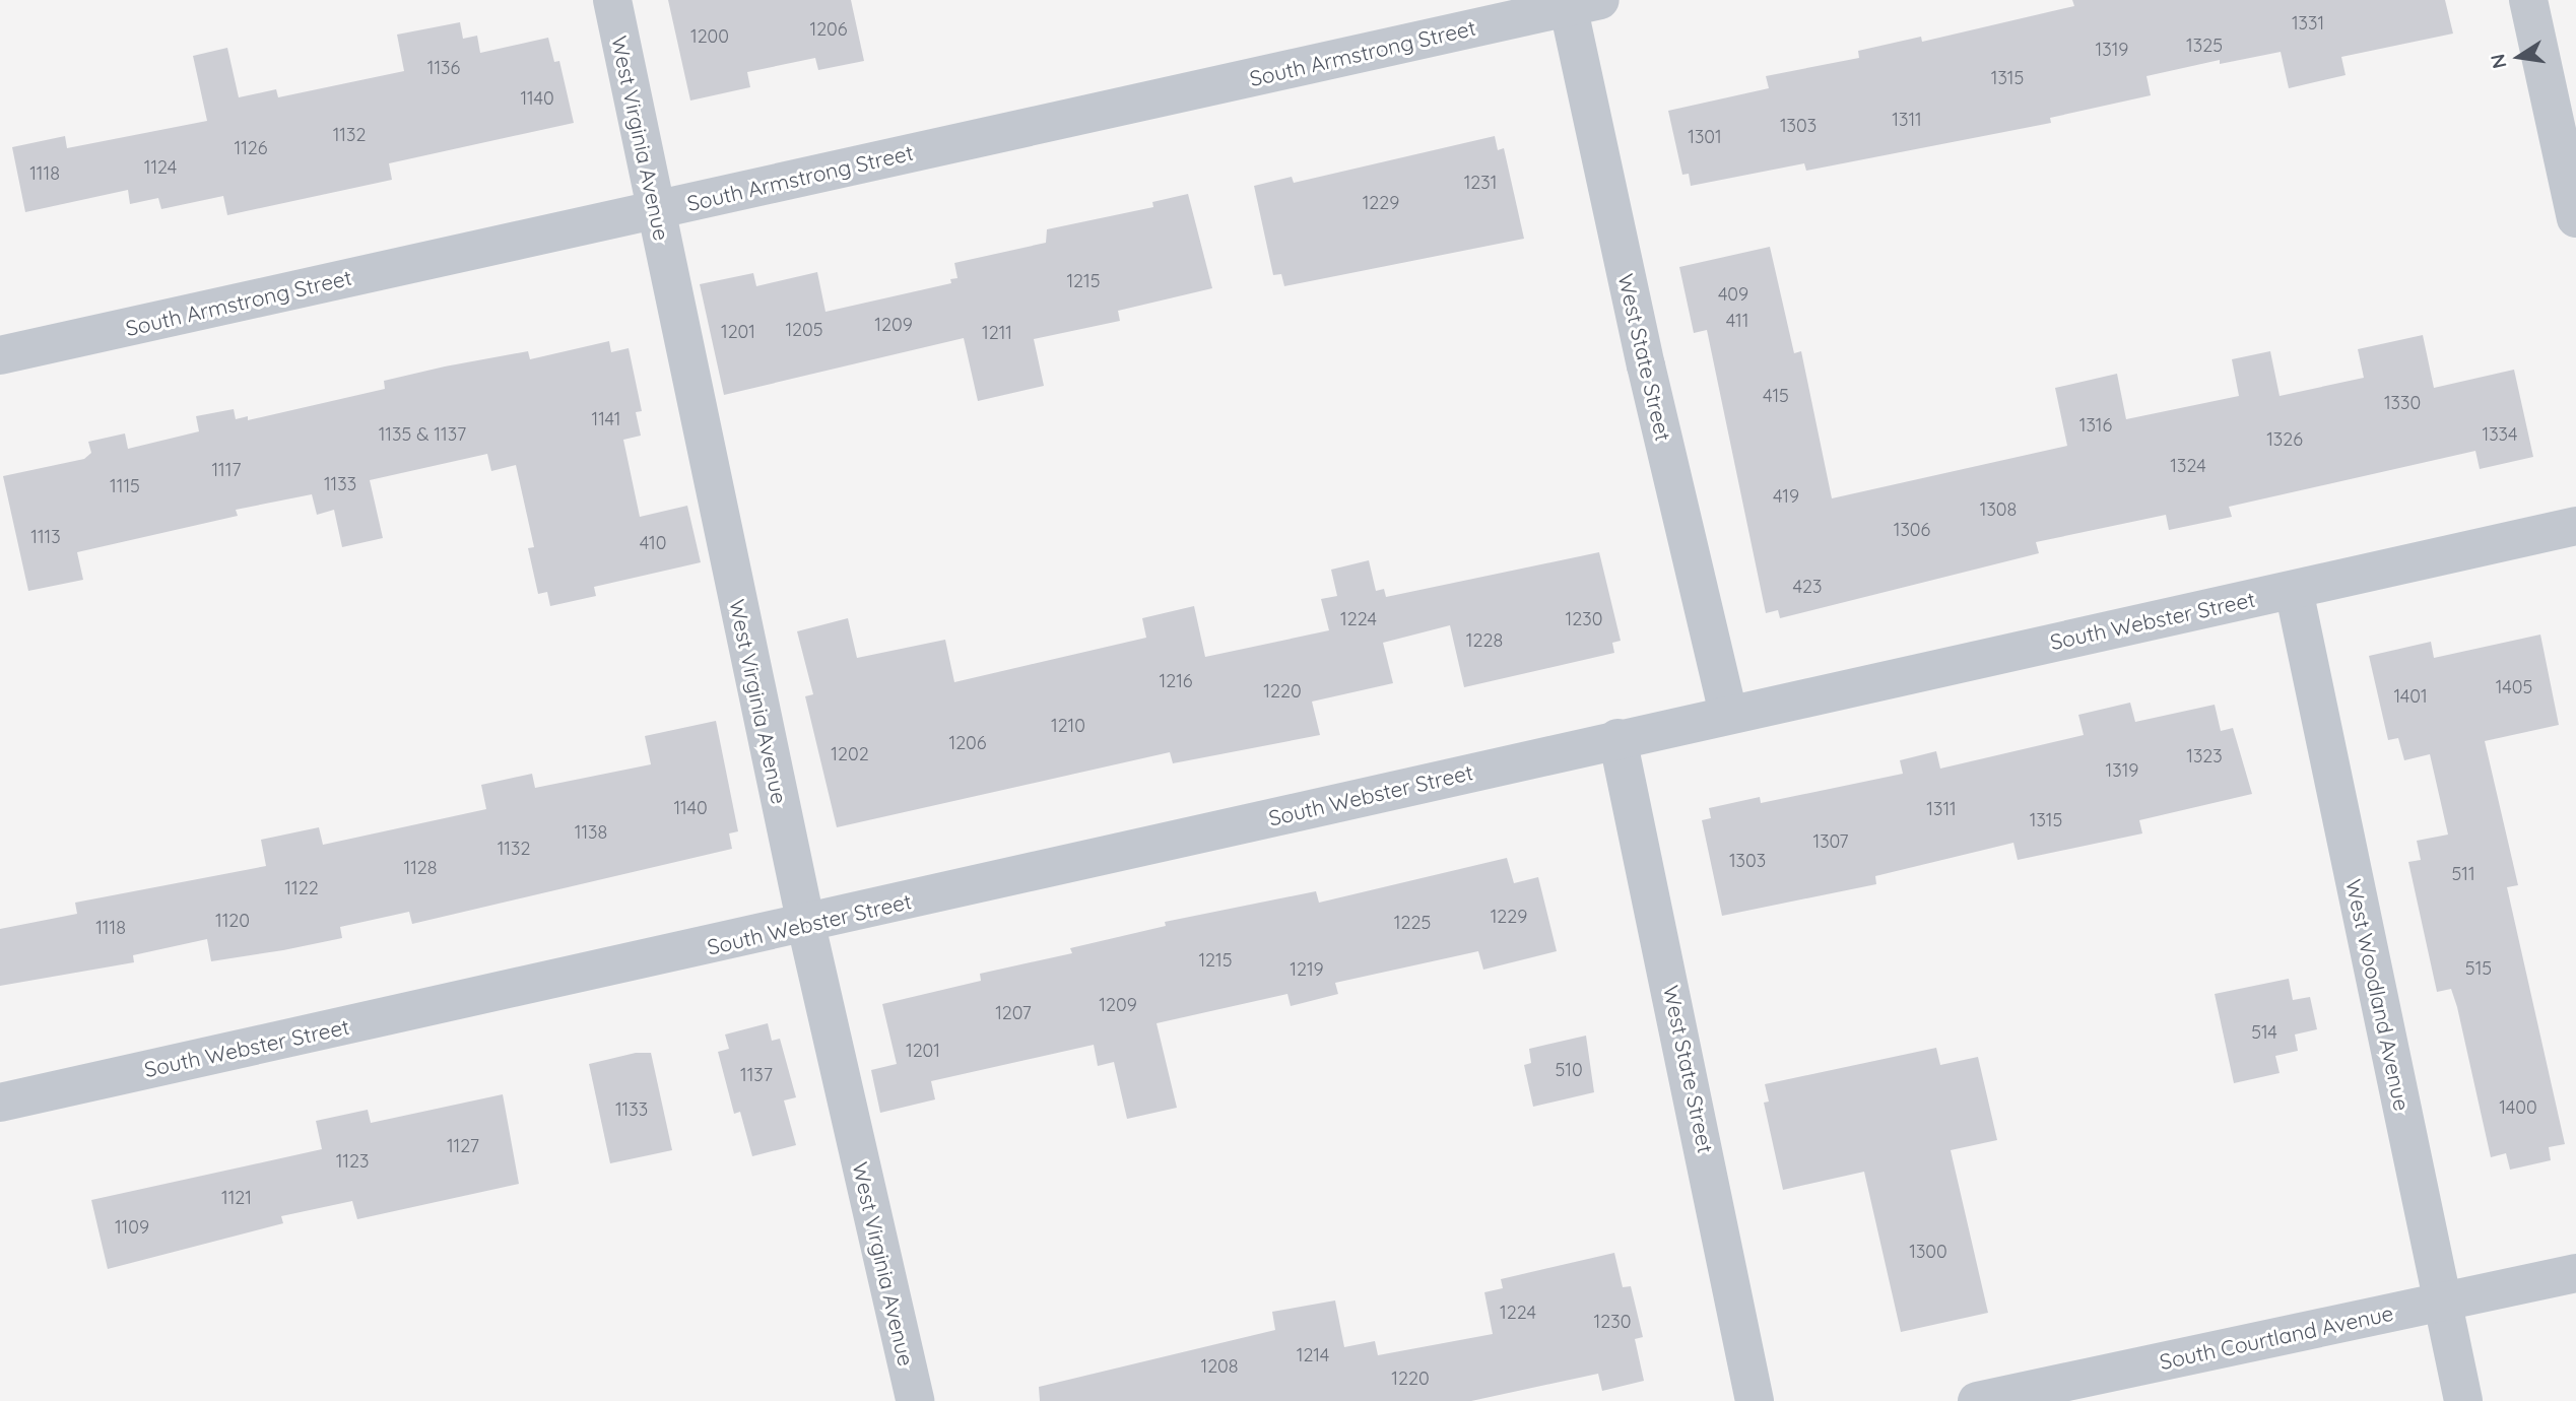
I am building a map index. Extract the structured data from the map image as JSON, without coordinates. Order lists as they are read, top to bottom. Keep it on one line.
{"streets":{"street":["South Armstrong Street","West Virginia Avenue","West State Street","South Webster Street","West Woodland Avenue","South Courtland Avenue"]},"crossings":[["South Armstrong Street","West Virginia Avenue"],["South Armstrong Street","West State Street"],["West Virginia Avenue","South Webster Street"],["West State Street","South Webster Street"],["South Webster Street","West Woodland Avenue"],["West Woodland Avenue","South Courtland Avenue"]],"house_numbers":["1331","1206","1200","1325","1319","1136","1315","1140","1311","1303","1132","1301","1126","1124","1118","1231","1229","1215","409","411","1209","1205","1201","1211","415","1330","1141","1316","1135 & 1137","1334","1326","1324","1117","1133","1115","419","1308","1306","1113","410","423","1224","1230","1228","1216","1405","1220","1401","1210","1206","1202","1323","1319","1140","1311","1315","1138","1307","1132","1303","1128","511","1122","1229","1120","1225","1118","1215","515","1219","1209","1207","514","1201","510","1137","1400","1133","1127","1123","1121","1109","1300","1224","1230","1214","1208","1220"],"north":"left"}
